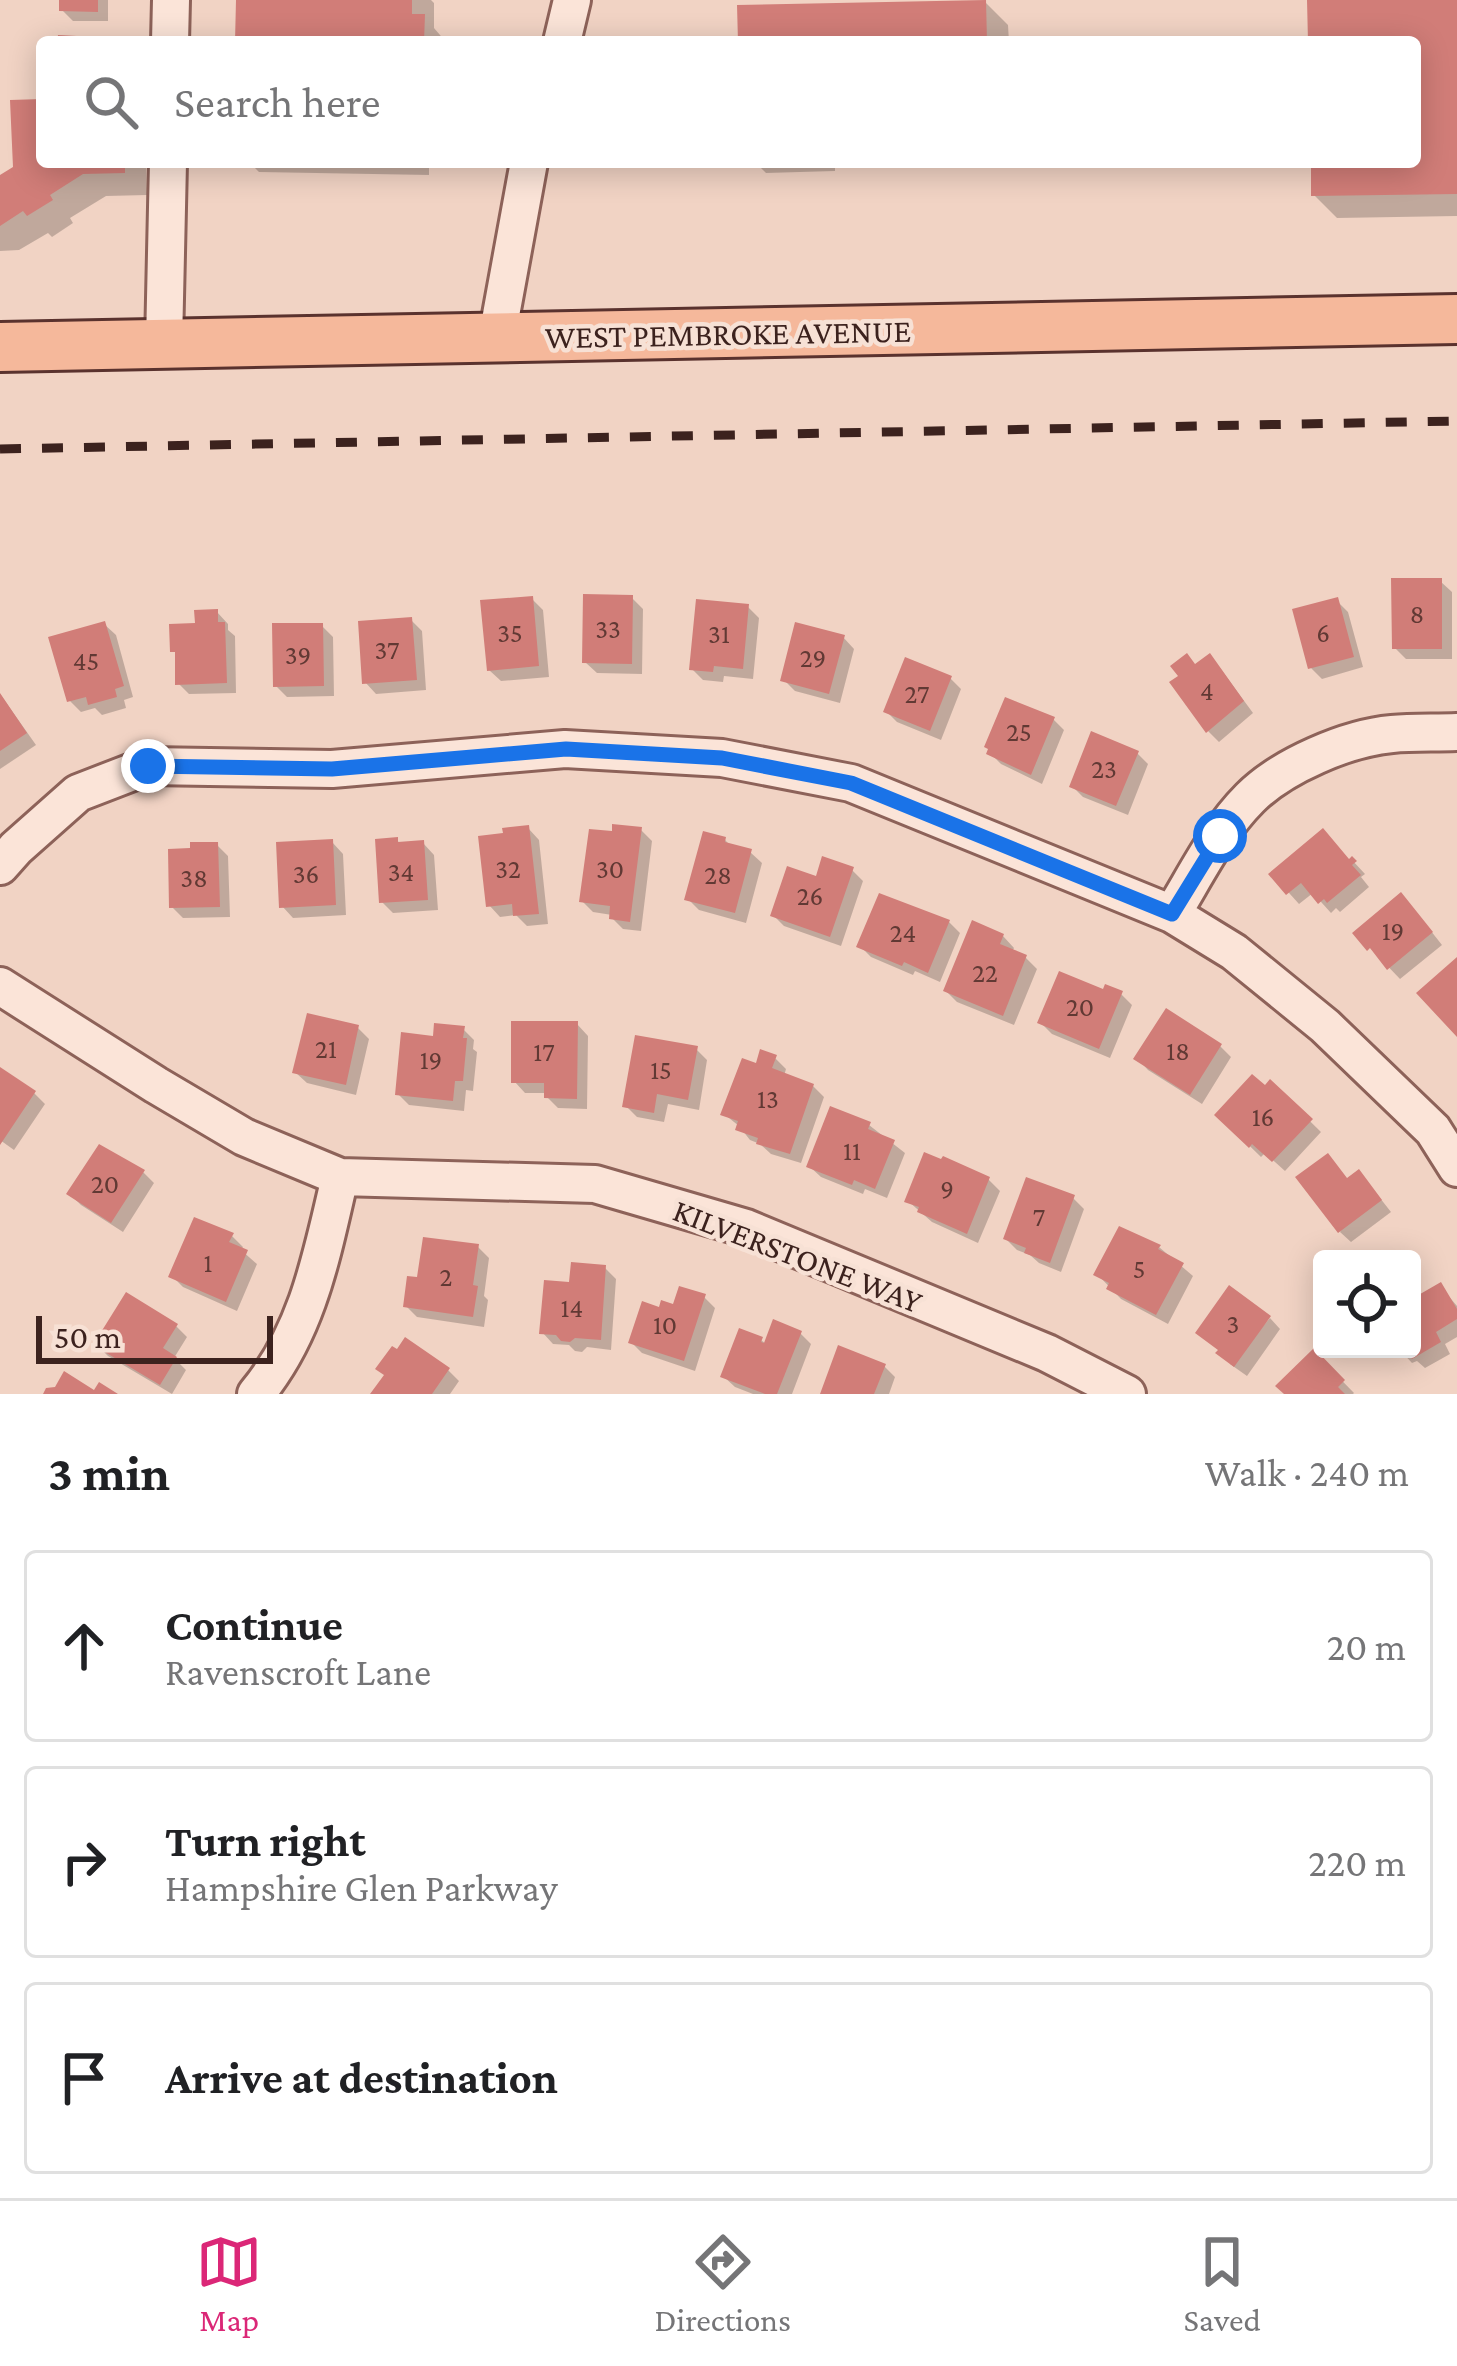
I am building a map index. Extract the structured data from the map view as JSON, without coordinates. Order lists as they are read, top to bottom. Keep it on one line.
{"streets":{"main road":["WEST PEMBROKE AVENUE"],"street":["KILVERSTONE WAY"]},"house_numbers":["8","33","35","6","31","37","39","29","45","4","27","25","23","32","30","34","36","28","38","26","19","24","22","20","21","18","17","19","15","13","16","11","20","9","7","1","5","2","14","3","10"],"scale_bar":"50 m","page":{"search":"Search here","scale":"50 m","heading":["3 min","Walk · 240 m"],"list":[["Continue","Ravenscroft Lane","20 m"],["Turn right","Hampshire Glen Parkway","220 m"],"Arrive at destination"],"nav":["Map","Directions","Saved"]}}
